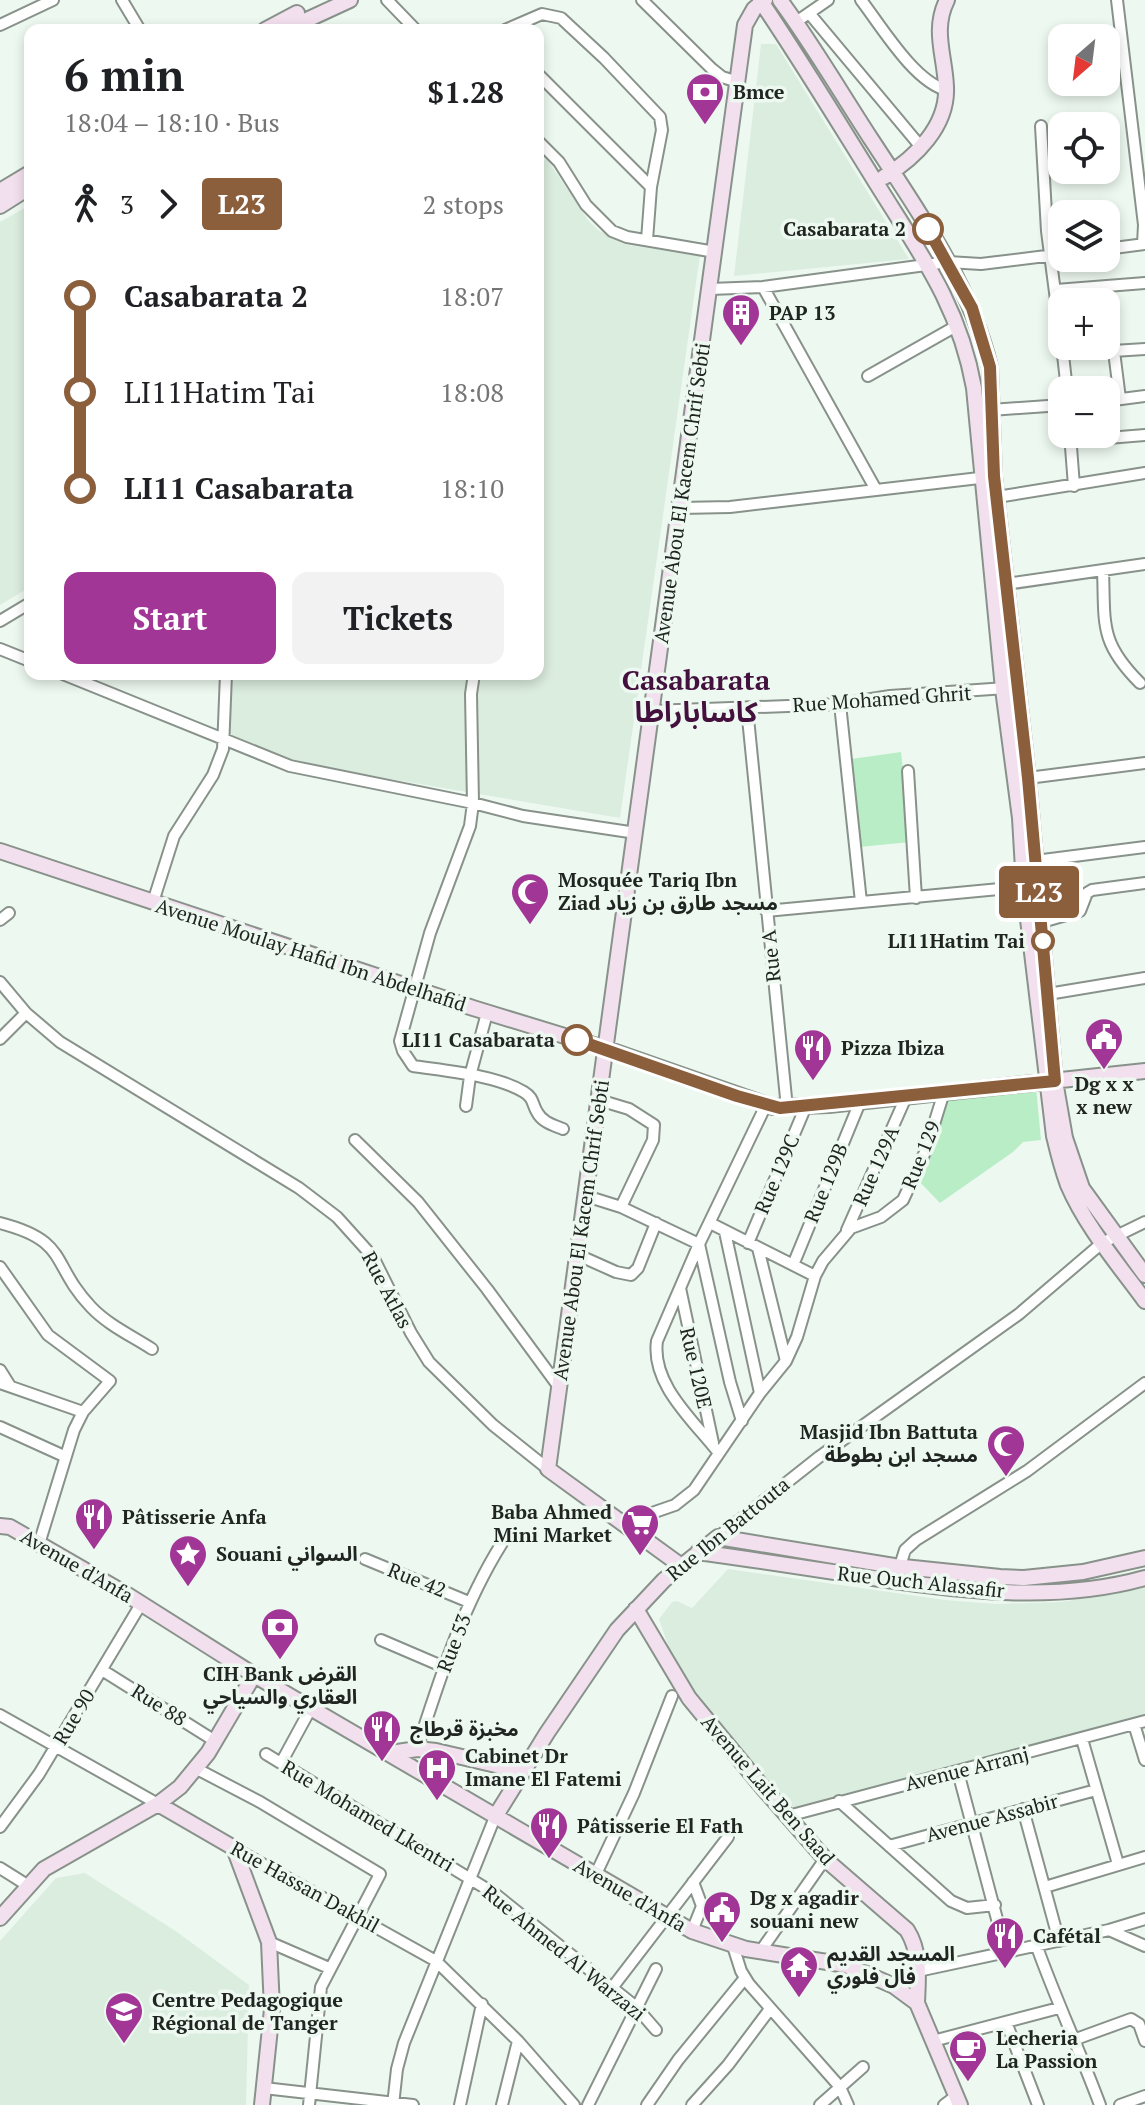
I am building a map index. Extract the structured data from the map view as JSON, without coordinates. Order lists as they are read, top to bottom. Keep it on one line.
{"streets":{"street":["Avenue Abou El Kacem Chrif Sebti","Rue Mohamed Ghrit","Avenue Moulay Hafid Ibn Abdelhafid","Rue A","Rue 129","Rue 129A","Rue 129C","Rue 129B","Rue Atlas","Rue 120E","Rue Ibn Battouta","Avenue d'Anfa","Rue 42","Rue Ouch Alassafir","Rue 53","Rue 88","Rue 90","Avenue Arranj","Avenue Lait Ben Saad","Rue Mohamed Lkentri","Avenue Assabir","Rue Hassan Dakhil","Rue Ahmed Al Warzazi"]},"crossings":[["Avenue Abou El Kacem Chrif Sebti","Rue Mohamed Ghrit"],["Avenue Abou El Kacem Chrif Sebti","Avenue Moulay Hafid Ibn Abdelhafid"],["Avenue Abou El Kacem Chrif Sebti","Rue Atlas"],["Rue Mohamed Ghrit","Rue A"],["Avenue Moulay Hafid Ibn Abdelhafid","Rue A"],["Avenue Moulay Hafid Ibn Abdelhafid","Rue 129"],["Avenue Moulay Hafid Ibn Abdelhafid","Rue 129A"],["Avenue Moulay Hafid Ibn Abdelhafid","Rue 129C"],["Avenue Moulay Hafid Ibn Abdelhafid","Rue 129B"],["Rue 129","Rue 129A"],["Rue 129","Rue Atlas"],["Rue 129","Rue 120E"],["Rue Atlas","Rue Ibn Battouta"],["Rue Ibn Battouta","Avenue d'Anfa"],["Rue Ibn Battouta","Rue Ouch Alassafir"],["Rue Ibn Battouta","Avenue Lait Ben Saad"],["Avenue d'Anfa","Rue 90"],["Avenue d'Anfa","Avenue Lait Ben Saad"],["Rue 42","Rue 53"],["Rue 88","Rue 90"],["Rue 90","Rue Hassan Dakhil"],["Avenue Arranj","Avenue Lait Ben Saad"],["Rue Mohamed Lkentri","Rue Ahmed Al Warzazi"]],"districts":["Casabarata كاساباراطا"],"places":{"bank":["Bmce","CIH Bank القرض العقاري والسياحي"],"other":["Casabarata 2","LI11Hatim Tai","LI11 Casabarata"],"building":["PAP 13"],"mosque":["Mosquée Tariq Ibn Ziad مسجد طارق بن زياد","Masjid Ibn Battuta مسجد ابن بطوطة"],"public building":["Dg x x x new","Dg x agadir souani new"],"restaurant":["Pizza Ibiza","Pâtisserie Anfa","مخبزة قرطاج","Pâtisserie El Fath","Cafétal"],"supermarket":["Baba Ahmed Mini Market"],"place":["Souani السواني"],"hospital":["Cabinet Dr Imane El Fatemi"],"temple":["المسجد القديم فال فلوري"],"school or university":["Centre Pedagogique Régional de Tanger"],"cafe":["Lecheria La Passion"]},"lines":["bus line L23"],"north":"bottom left","page":{"on_map":"L23","map_buttons":["+","−"],"heading":["6 min","18:04 – 18:10 · Bus","$1.28"],"legs":["3","L23","2 stops"],"list":[{"name":"Casabarata 2","value":"18:07"},{"name":"LI11Hatim Tai","value":"18:08"},{"name":"LI11 Casabarata","value":"18:10"}],"buttons":["Start","Tickets"]}}
